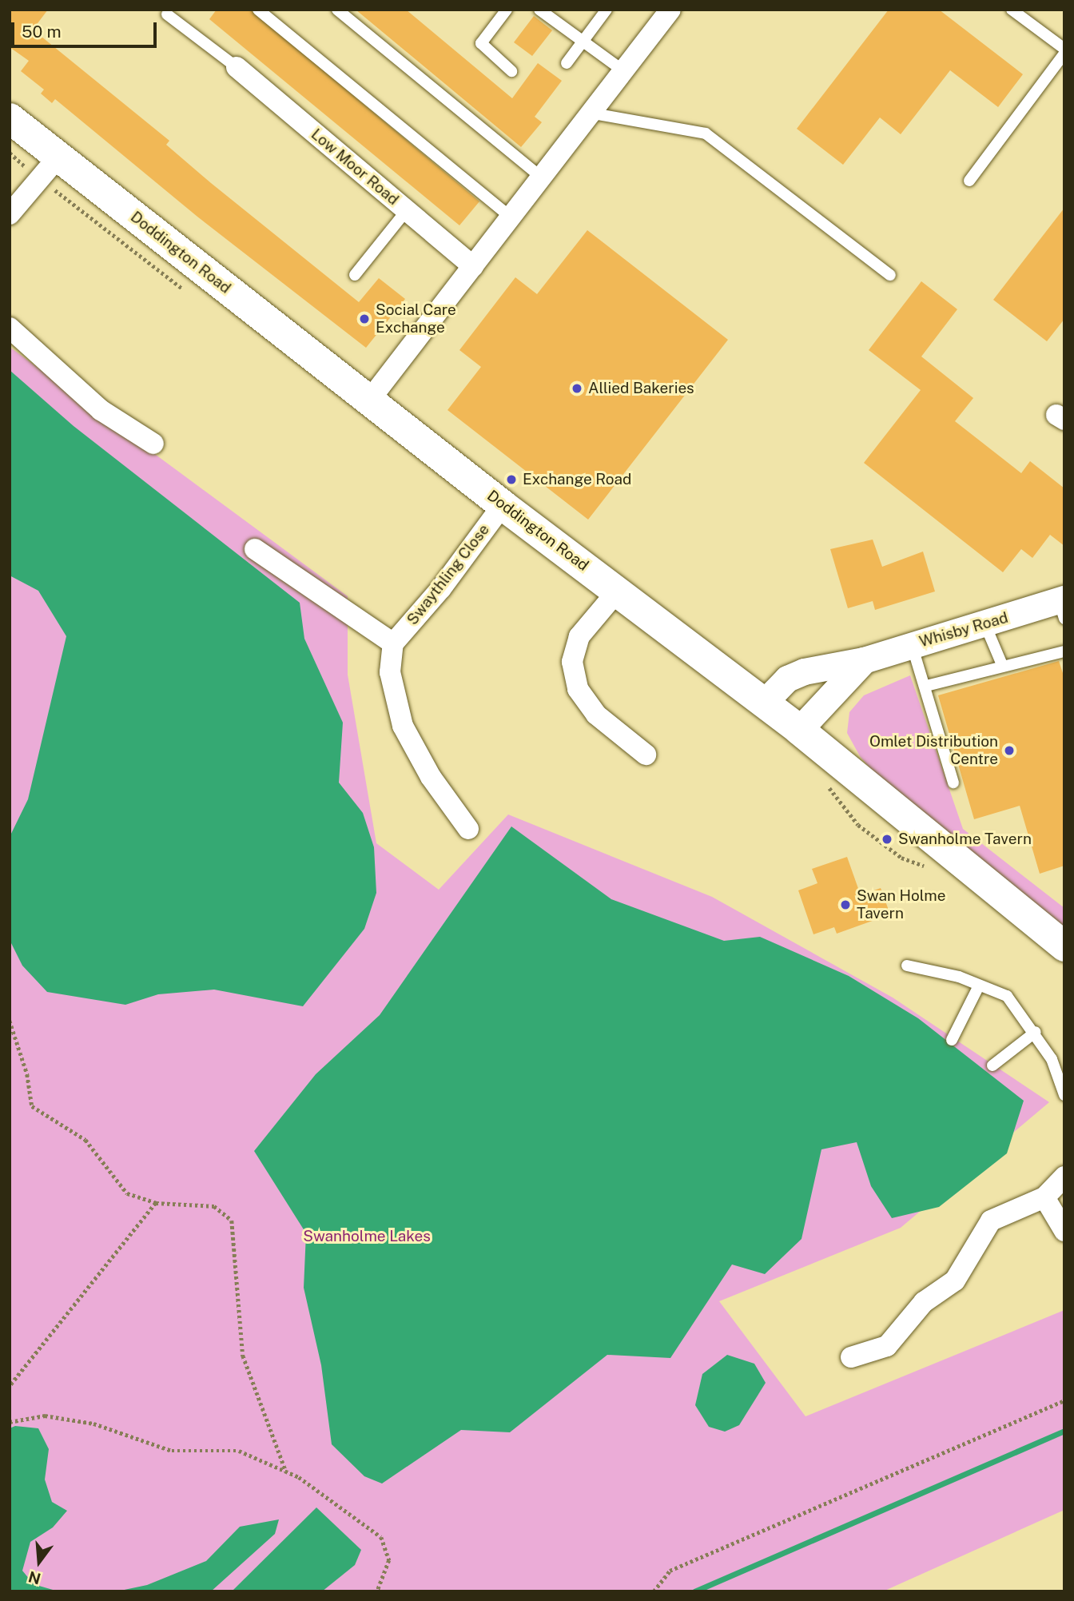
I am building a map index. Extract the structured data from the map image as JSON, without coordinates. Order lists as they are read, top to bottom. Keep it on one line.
{"streets":{"main road":["Doddington Road"],"street":["Low Moor Road","Swaythling Close","Whisby Road"]},"crossings":[["Doddington Road","Swaythling Close"],["Doddington Road","Whisby Road"]],"parks":["Swanholme Lakes"],"places":["Social Care Exchange","Allied Bakeries","Exchange Road","Omlet Distribution Centre","Swanholme Tavern","Swan Holme Tavern"],"scale_bar":"50 m","north":"bottom"}
